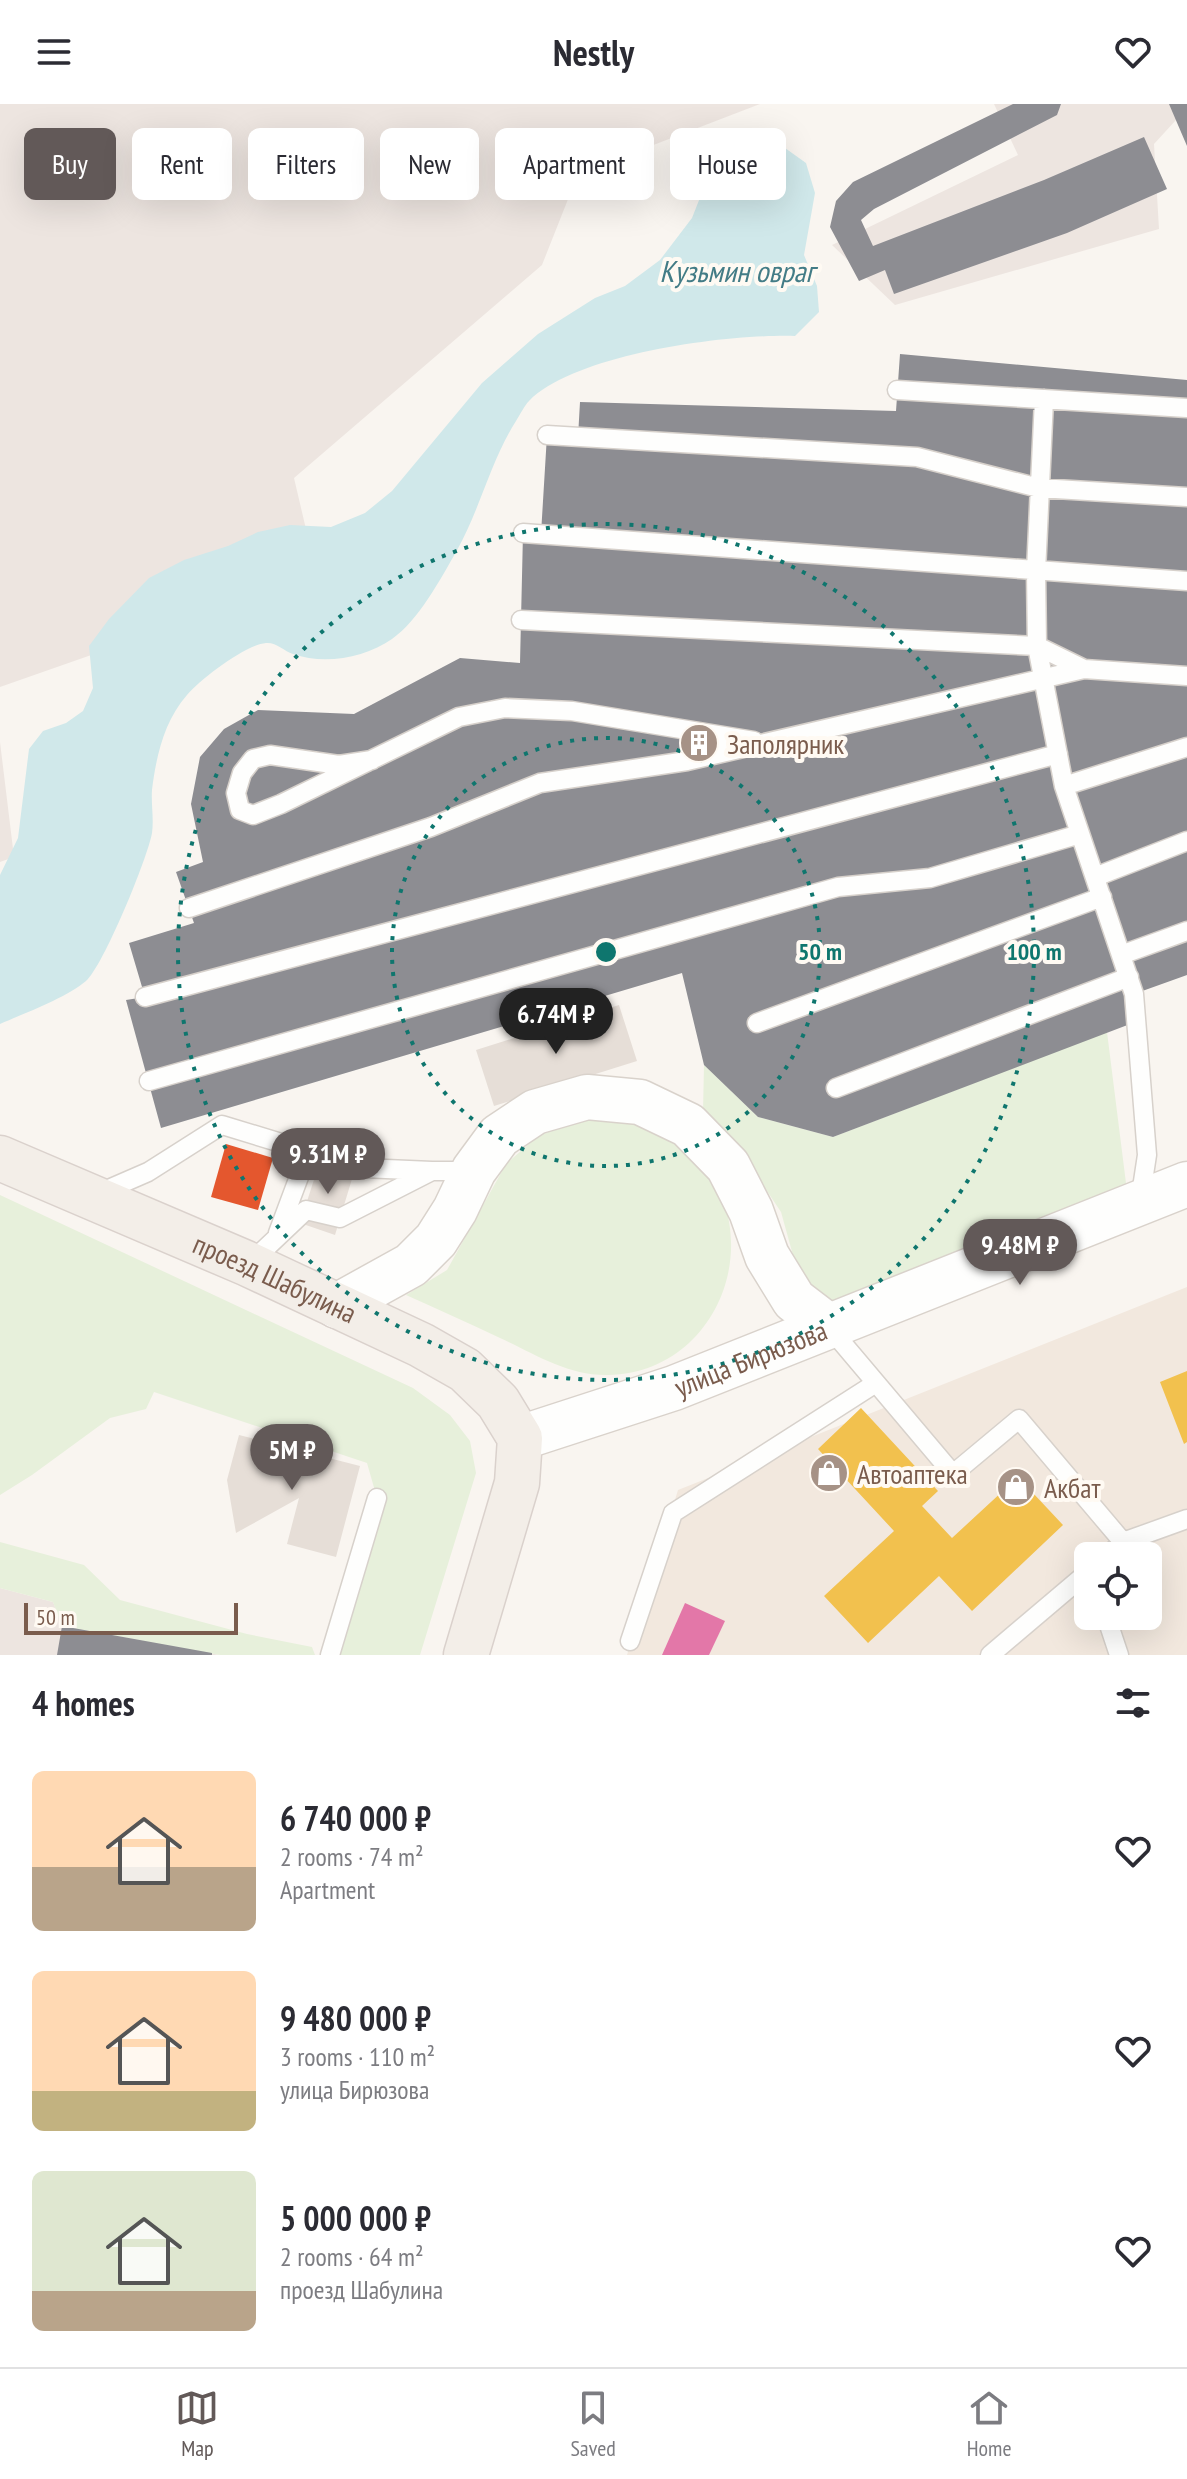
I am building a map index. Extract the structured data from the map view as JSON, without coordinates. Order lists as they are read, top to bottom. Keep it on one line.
{"streets":{"main road":["проезд Шабулина","улица Бирюзова"]},"crossings":[["проезд Шабулина","улица Бирюзова"]],"water":["Кузьмин овраг"],"places":{"building":["Заполярник"],"shop":["Автоаптека","Акбат"]},"scale_bar":"50 m","page":{"header":"Nestly","chip":["Buy","Rent","Filters","New","Apartment","House"],"price":["6.74M ₽","9.31M ₽","9.48M ₽","5M ₽"],"scale":"50 m","heading":"4 homes","list":[{"name":"6 740 000 ₽","note":"2 rooms · 74 m² · Apartment"},{"name":"9 480 000 ₽","note":"3 rooms · 110 m² · улица Бирюзова"},{"name":"5 000 000 ₽","note":"2 rooms · 64 m² · проезд Шабулина"}],"tabs":["Map","Saved","Home"]},"rings":["50 m","100 m"]}
